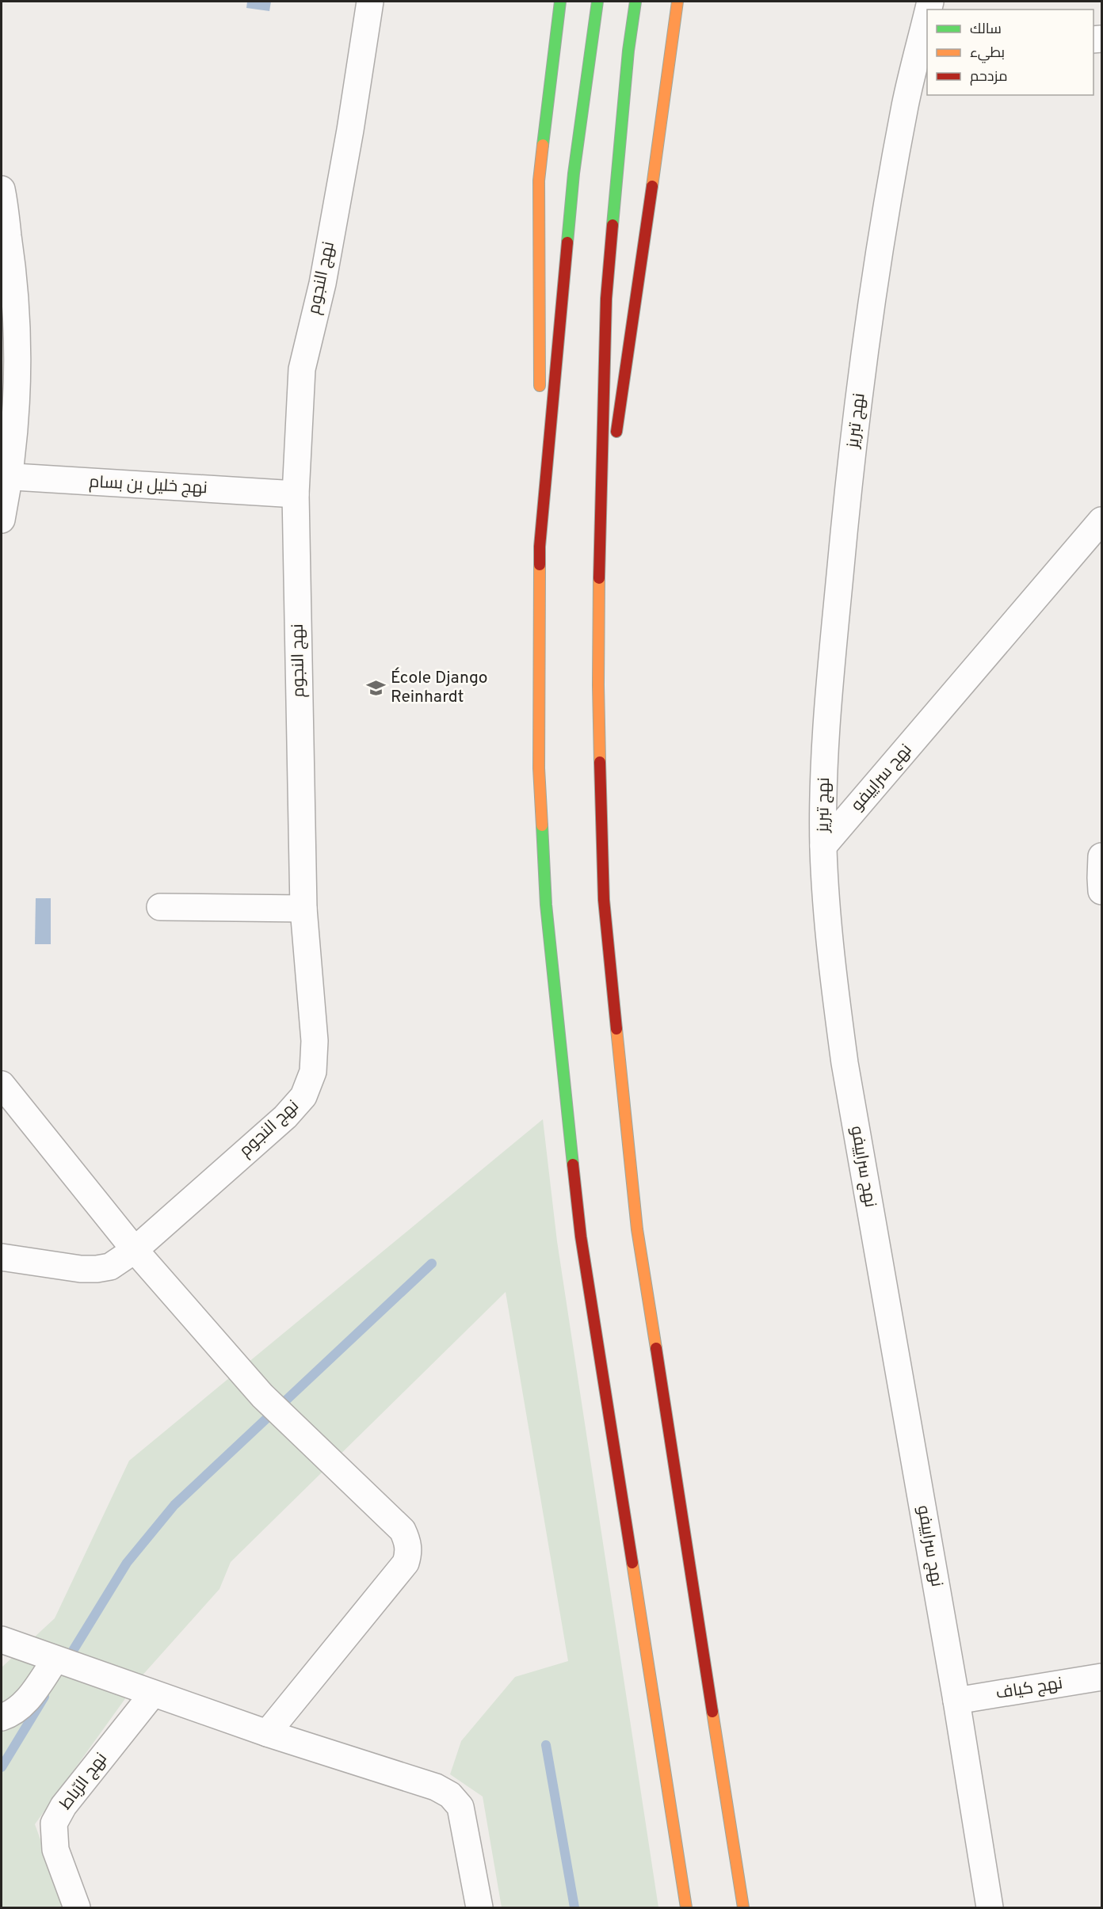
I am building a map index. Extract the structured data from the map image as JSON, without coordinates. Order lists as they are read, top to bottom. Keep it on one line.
{"streets":{"street":["نهج النجوم","نهج تبريز","نهج خليل بن بسام","نهج سراييفو","نهج كياف","نهج الرّباط"]},"crossings":[["نهج النجوم","نهج خليل بن بسام"],["نهج تبريز","نهج سراييفو"],["نهج سراييفو","نهج كياف"]],"places":{"school or university":["École Django Reinhardt"]},"legend":["سالك","بطيء","مزدحم"]}
